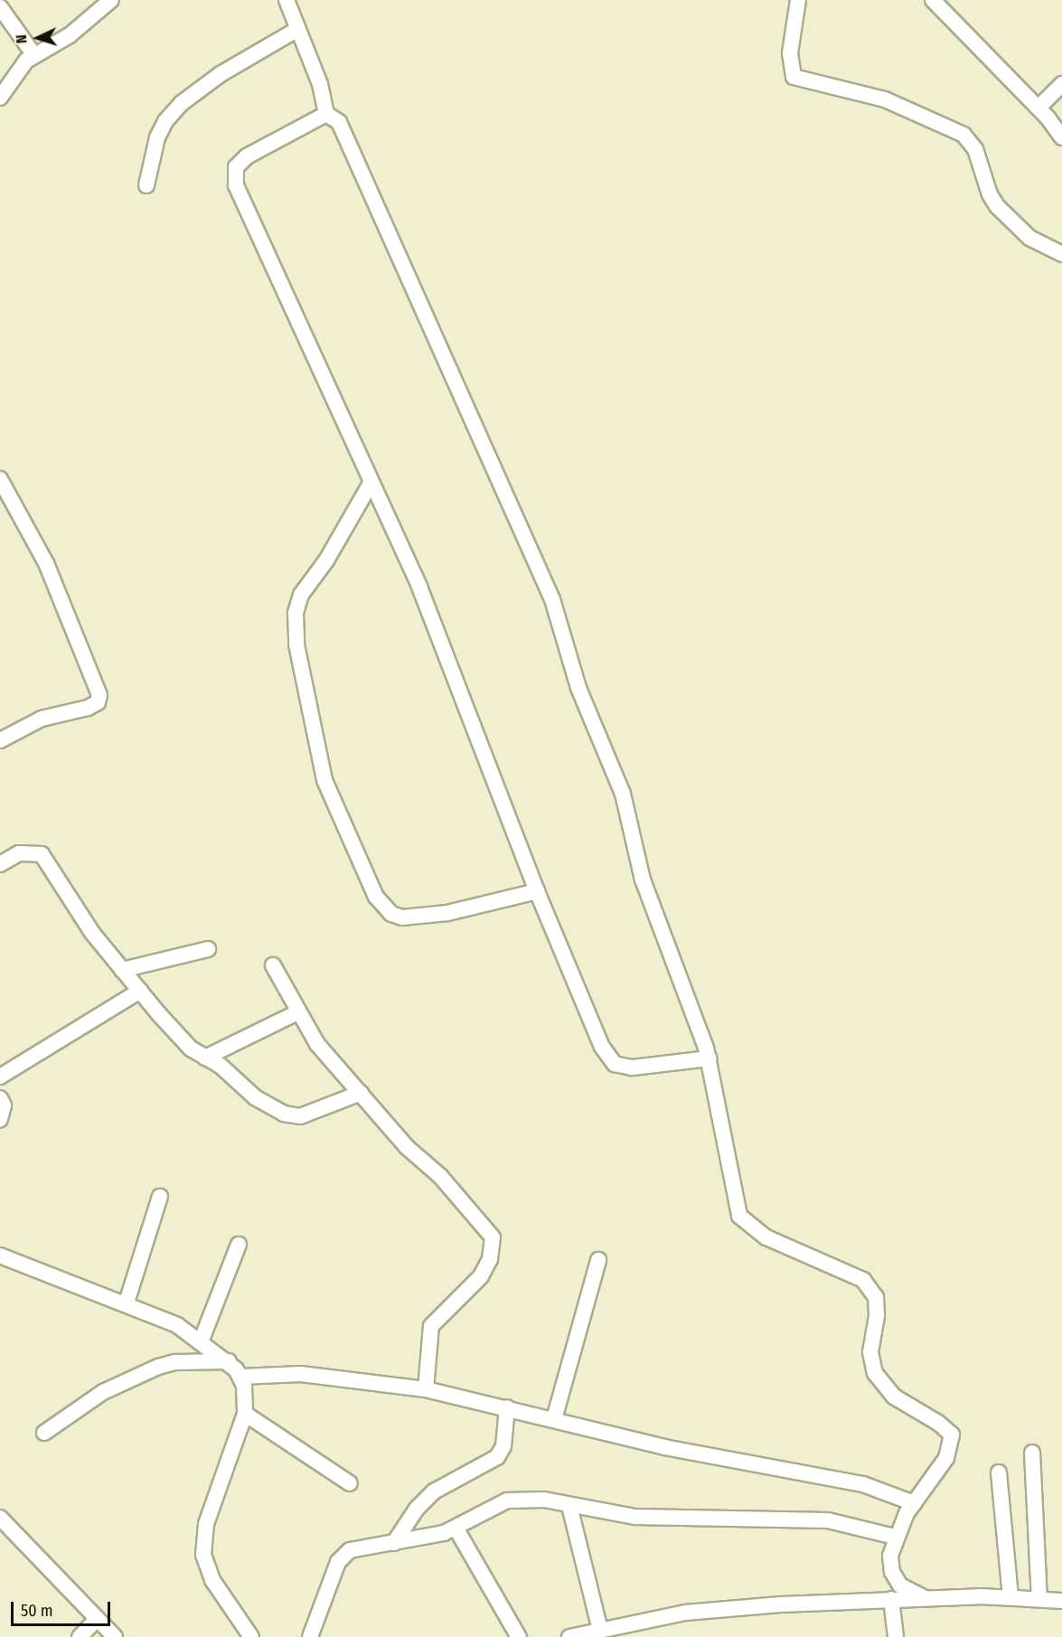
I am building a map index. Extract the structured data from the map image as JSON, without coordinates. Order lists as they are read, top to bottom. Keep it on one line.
{"scale_bar":"50 m","north":"left"}
